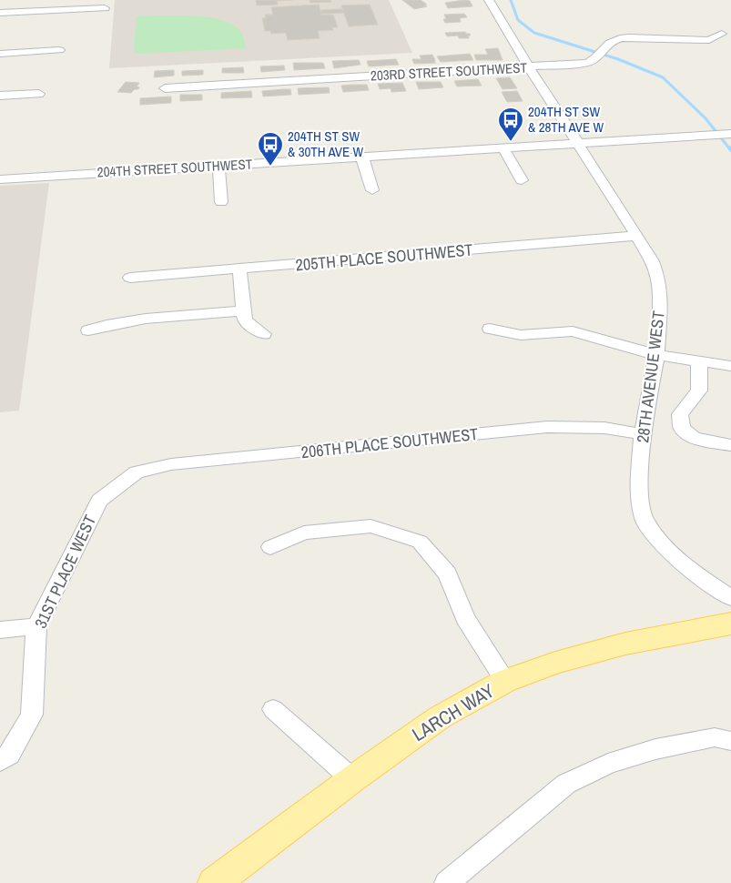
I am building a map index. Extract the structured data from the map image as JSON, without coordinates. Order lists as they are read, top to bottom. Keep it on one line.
{"streets":{"main road":["LARCH WAY"],"street":["203RD STREET SOUTHWEST","204TH STREET SOUTHWEST","205TH PLACE SOUTHWEST","28TH AVENUE WEST","206TH PLACE SOUTHWEST","31ST PLACE WEST"]},"crossings":[["203RD STREET SOUTHWEST","28TH AVENUE WEST"],["204TH STREET SOUTHWEST","28TH AVENUE WEST"],["205TH PLACE SOUTHWEST","28TH AVENUE WEST"],["28TH AVENUE WEST","206TH PLACE SOUTHWEST"],["206TH PLACE SOUTHWEST","31ST PLACE WEST"]],"places":{"bus stop":["204TH ST SW & 28TH AVE W","204TH ST SW & 30TH AVE W"]}}
